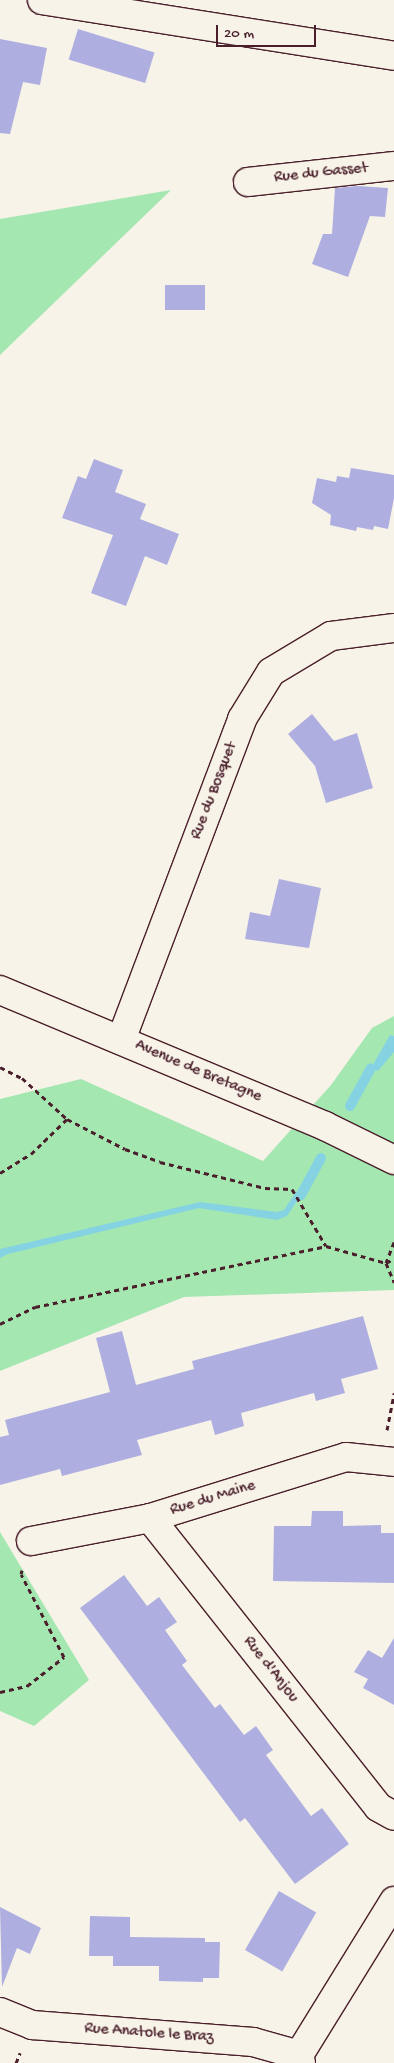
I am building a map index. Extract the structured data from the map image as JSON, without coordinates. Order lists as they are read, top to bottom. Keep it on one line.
{"streets":{"street":["Rue du Gasset","Rue du Bosquet","Avenue de Bretagne","Rue du Maine","Rue d'Anjou","Rue Anatole le Braz"]},"crossings":[["Rue du Bosquet","Avenue de Bretagne"],["Rue du Maine","Rue d'Anjou"]],"scale_bar":"20 m"}
